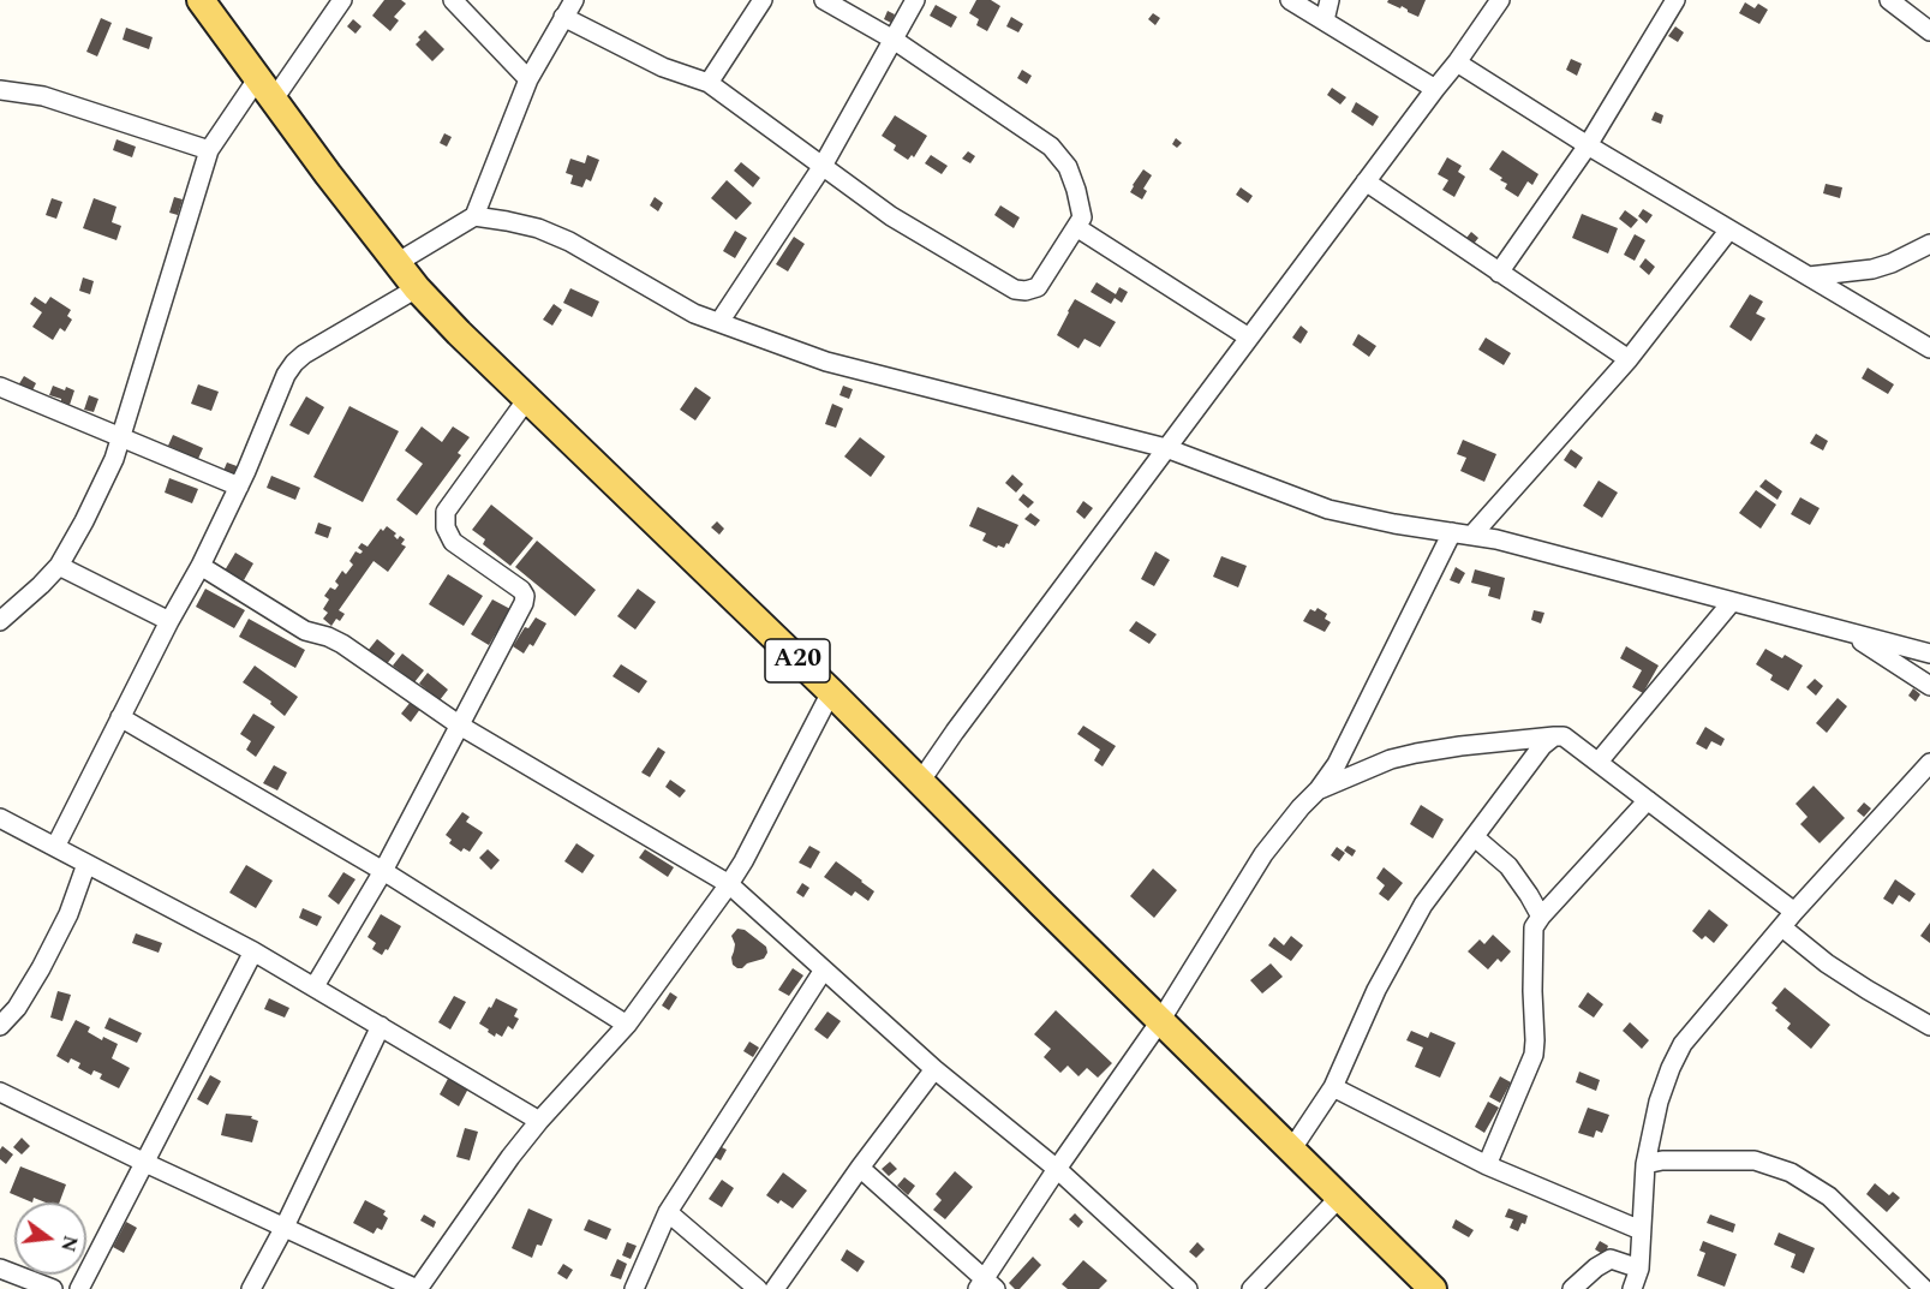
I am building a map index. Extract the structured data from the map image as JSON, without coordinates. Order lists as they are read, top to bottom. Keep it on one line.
{"streets":{"main road":["A20"]},"north":"right"}
